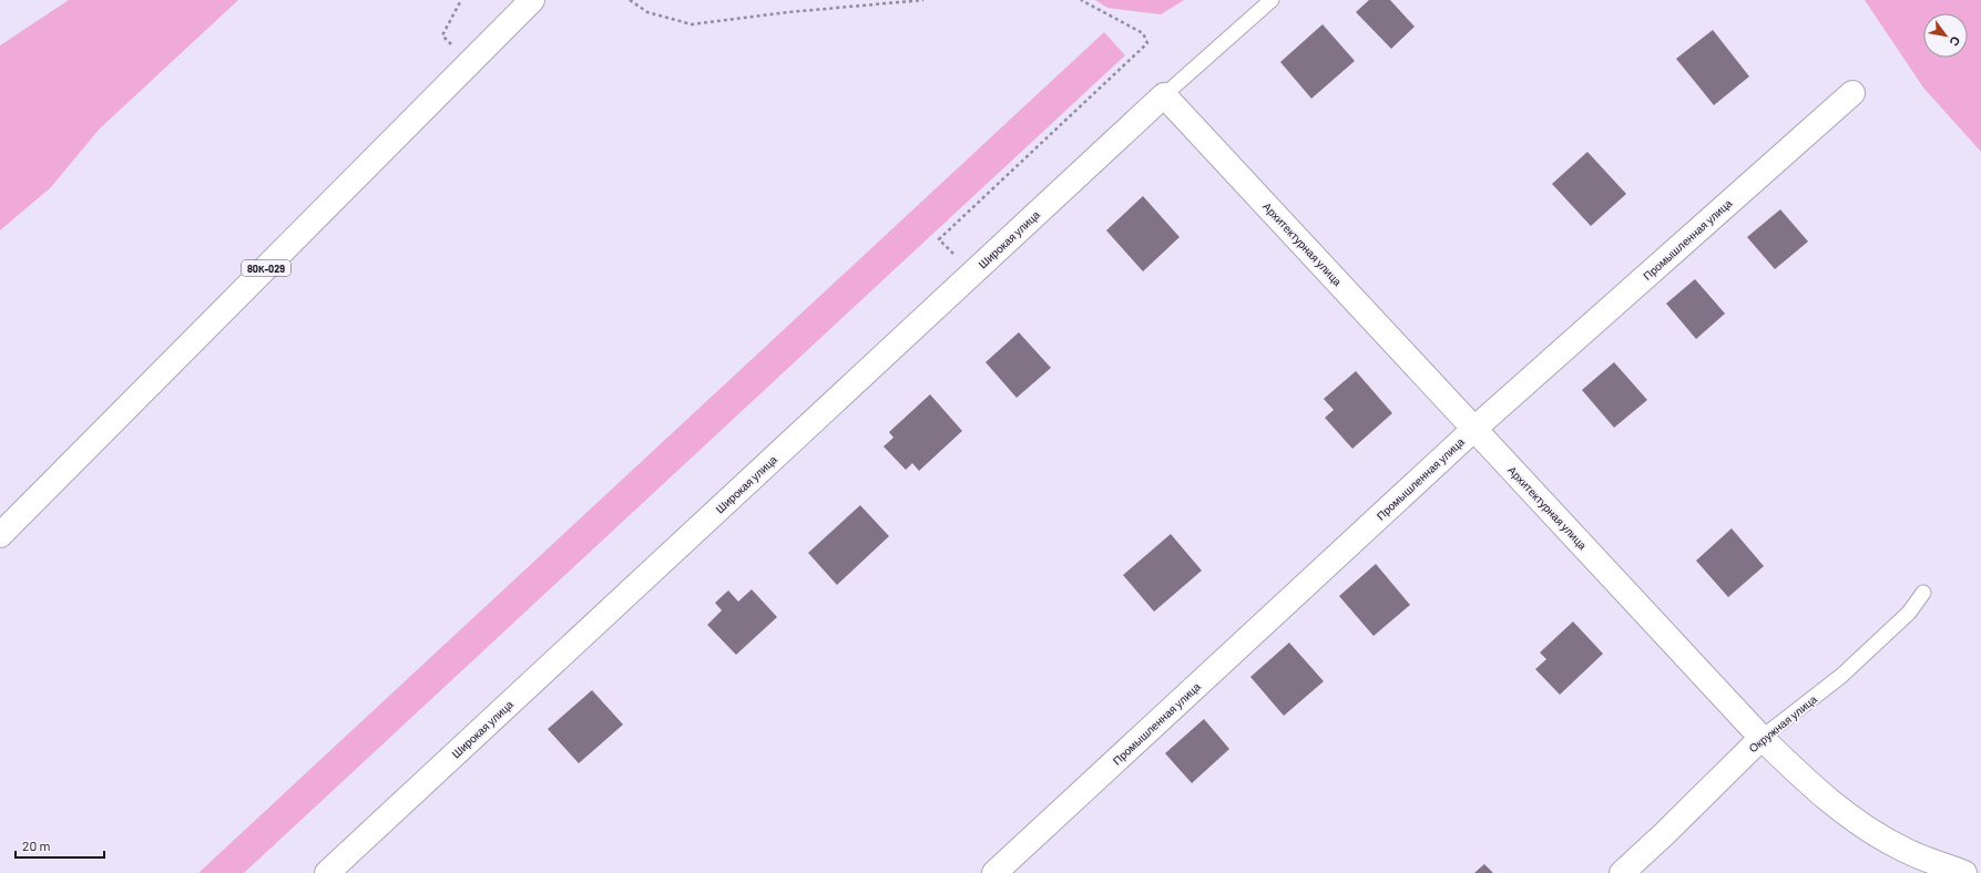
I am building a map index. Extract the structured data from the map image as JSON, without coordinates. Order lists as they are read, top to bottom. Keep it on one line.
{"streets":{"street":["Широкая улица","Промышленная улица","Архитектурная улица","80К-029","Окружная улица"]},"crossings":[["Широкая улица","Архитектурная улица"],["Промышленная улица","Архитектурная улица"],["Архитектурная улица","Окружная улица"]],"scale_bar":"20 m","north":"bottom right"}
